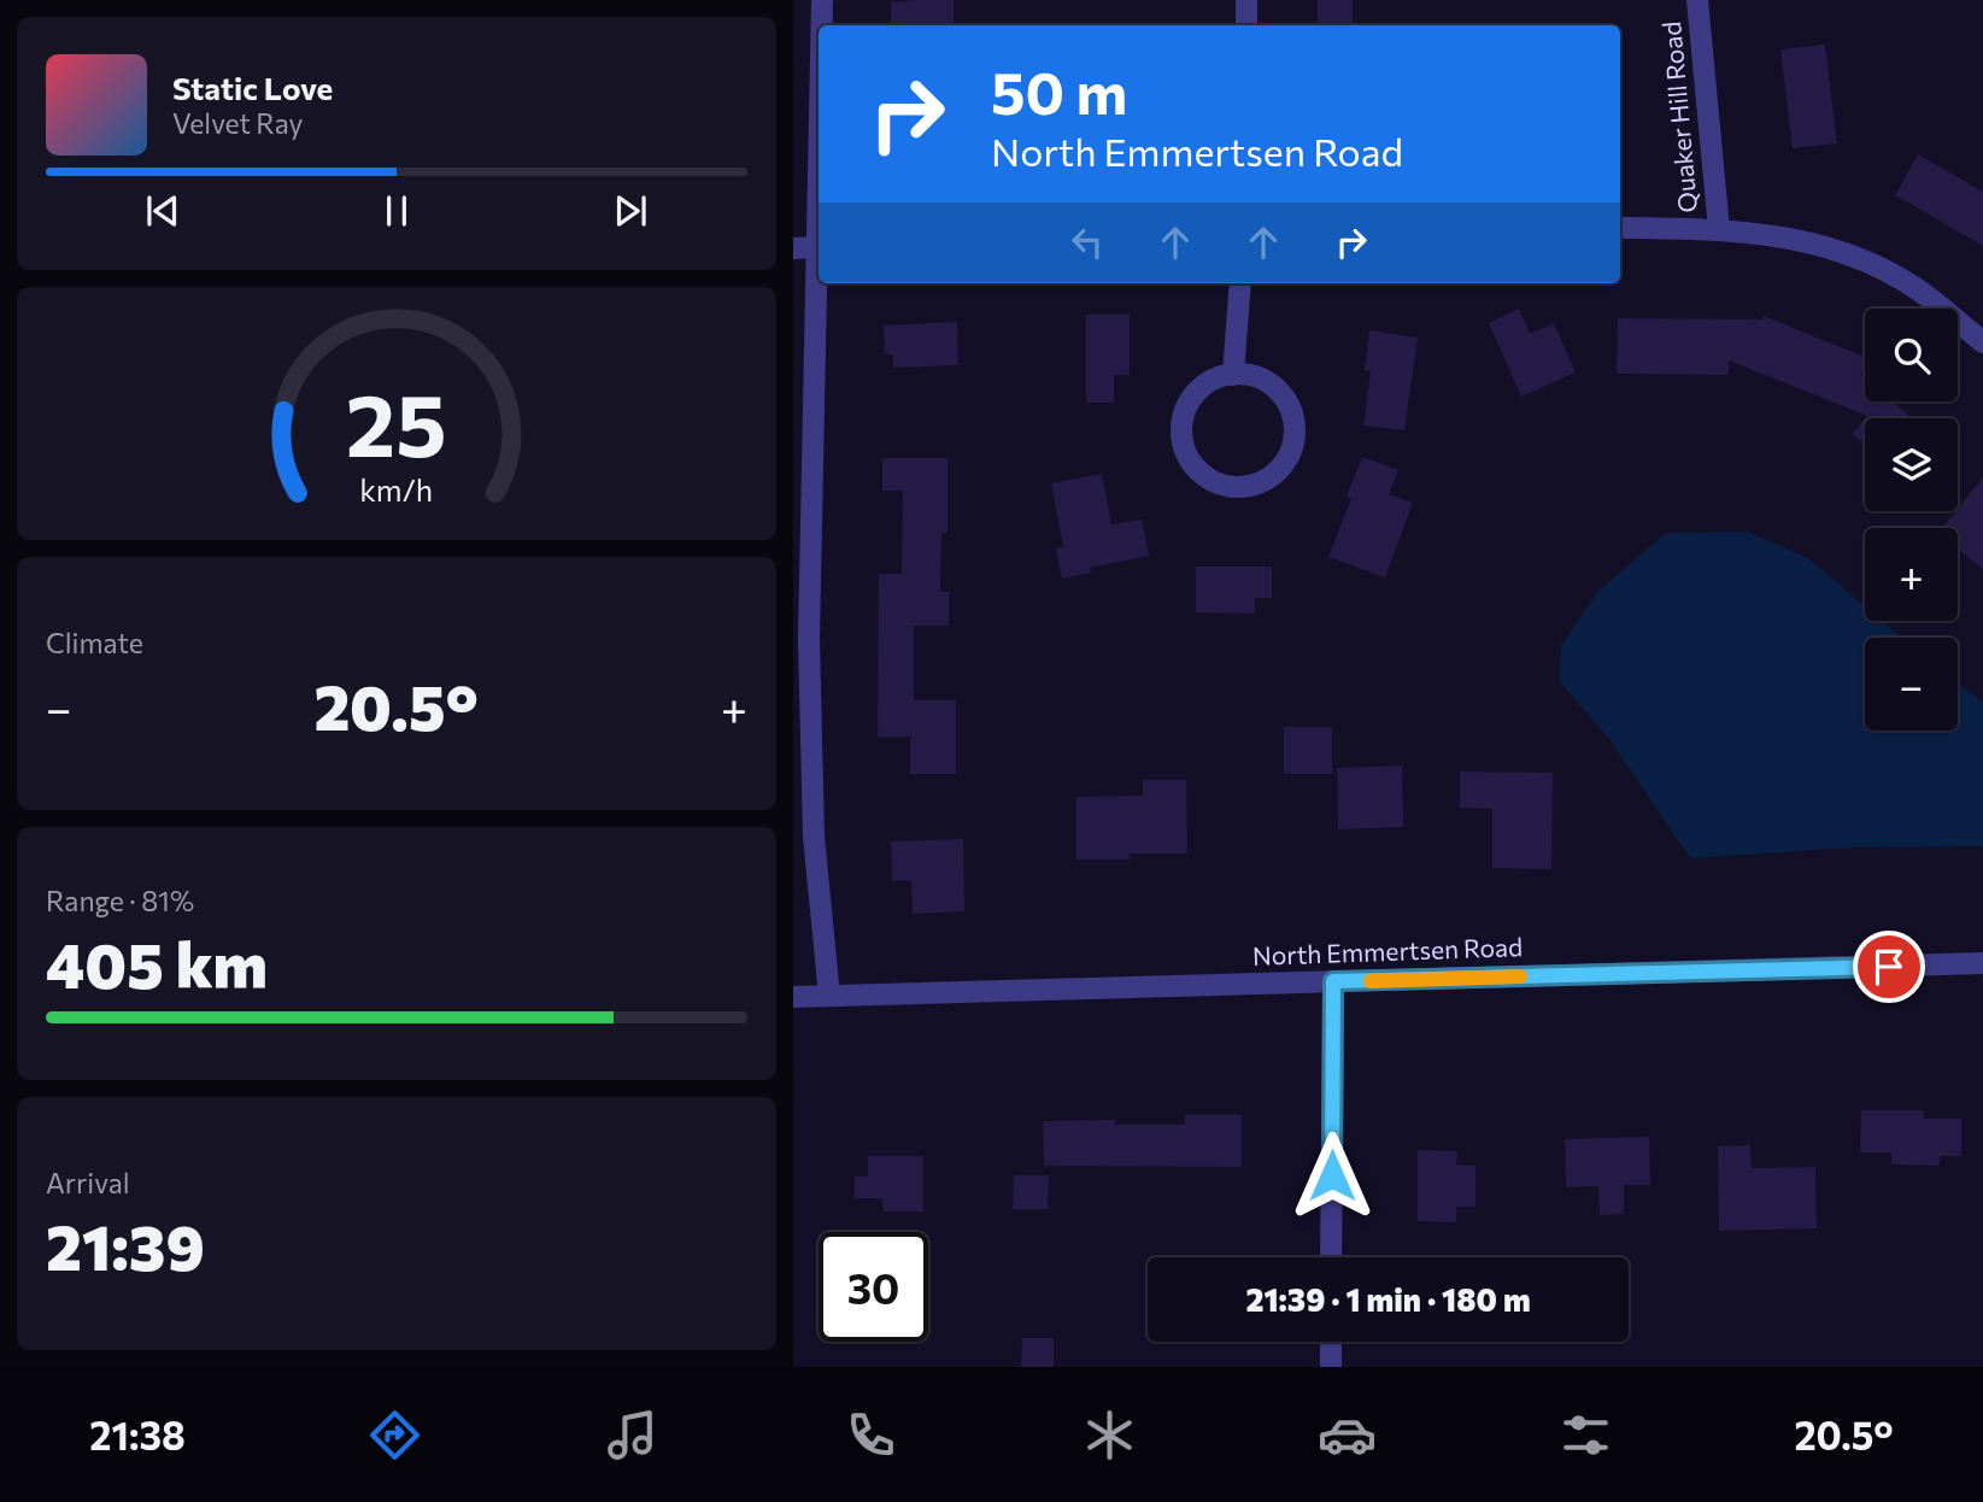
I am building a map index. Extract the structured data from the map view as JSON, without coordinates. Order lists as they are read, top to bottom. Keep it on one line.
{"streets":{"street":["Quaker Hill Road","North Emmertsen Road"]},"page":{"turn":["50 m","North Emmertsen Road"],"song":["Static Love","Velvet Ray"],"map_buttons":["+","−"],"tile":["Climate",["Range · 81%","405 km"],["Arrival","21:39"]],"heat":["−","20.5°","+"],"limit":"30","trip":"21:39 · 1 min · 180 m","tabs":["21:38","20.5°"],"gauge":["25","km/h"]}}
